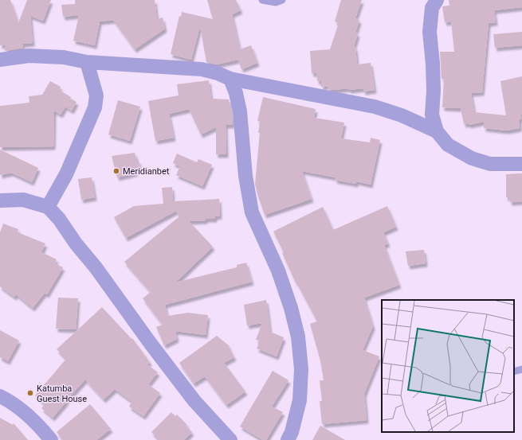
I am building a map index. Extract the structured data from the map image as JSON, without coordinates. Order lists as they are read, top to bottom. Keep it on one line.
{"places":["Meridianbet","Katumba Guest House"]}
